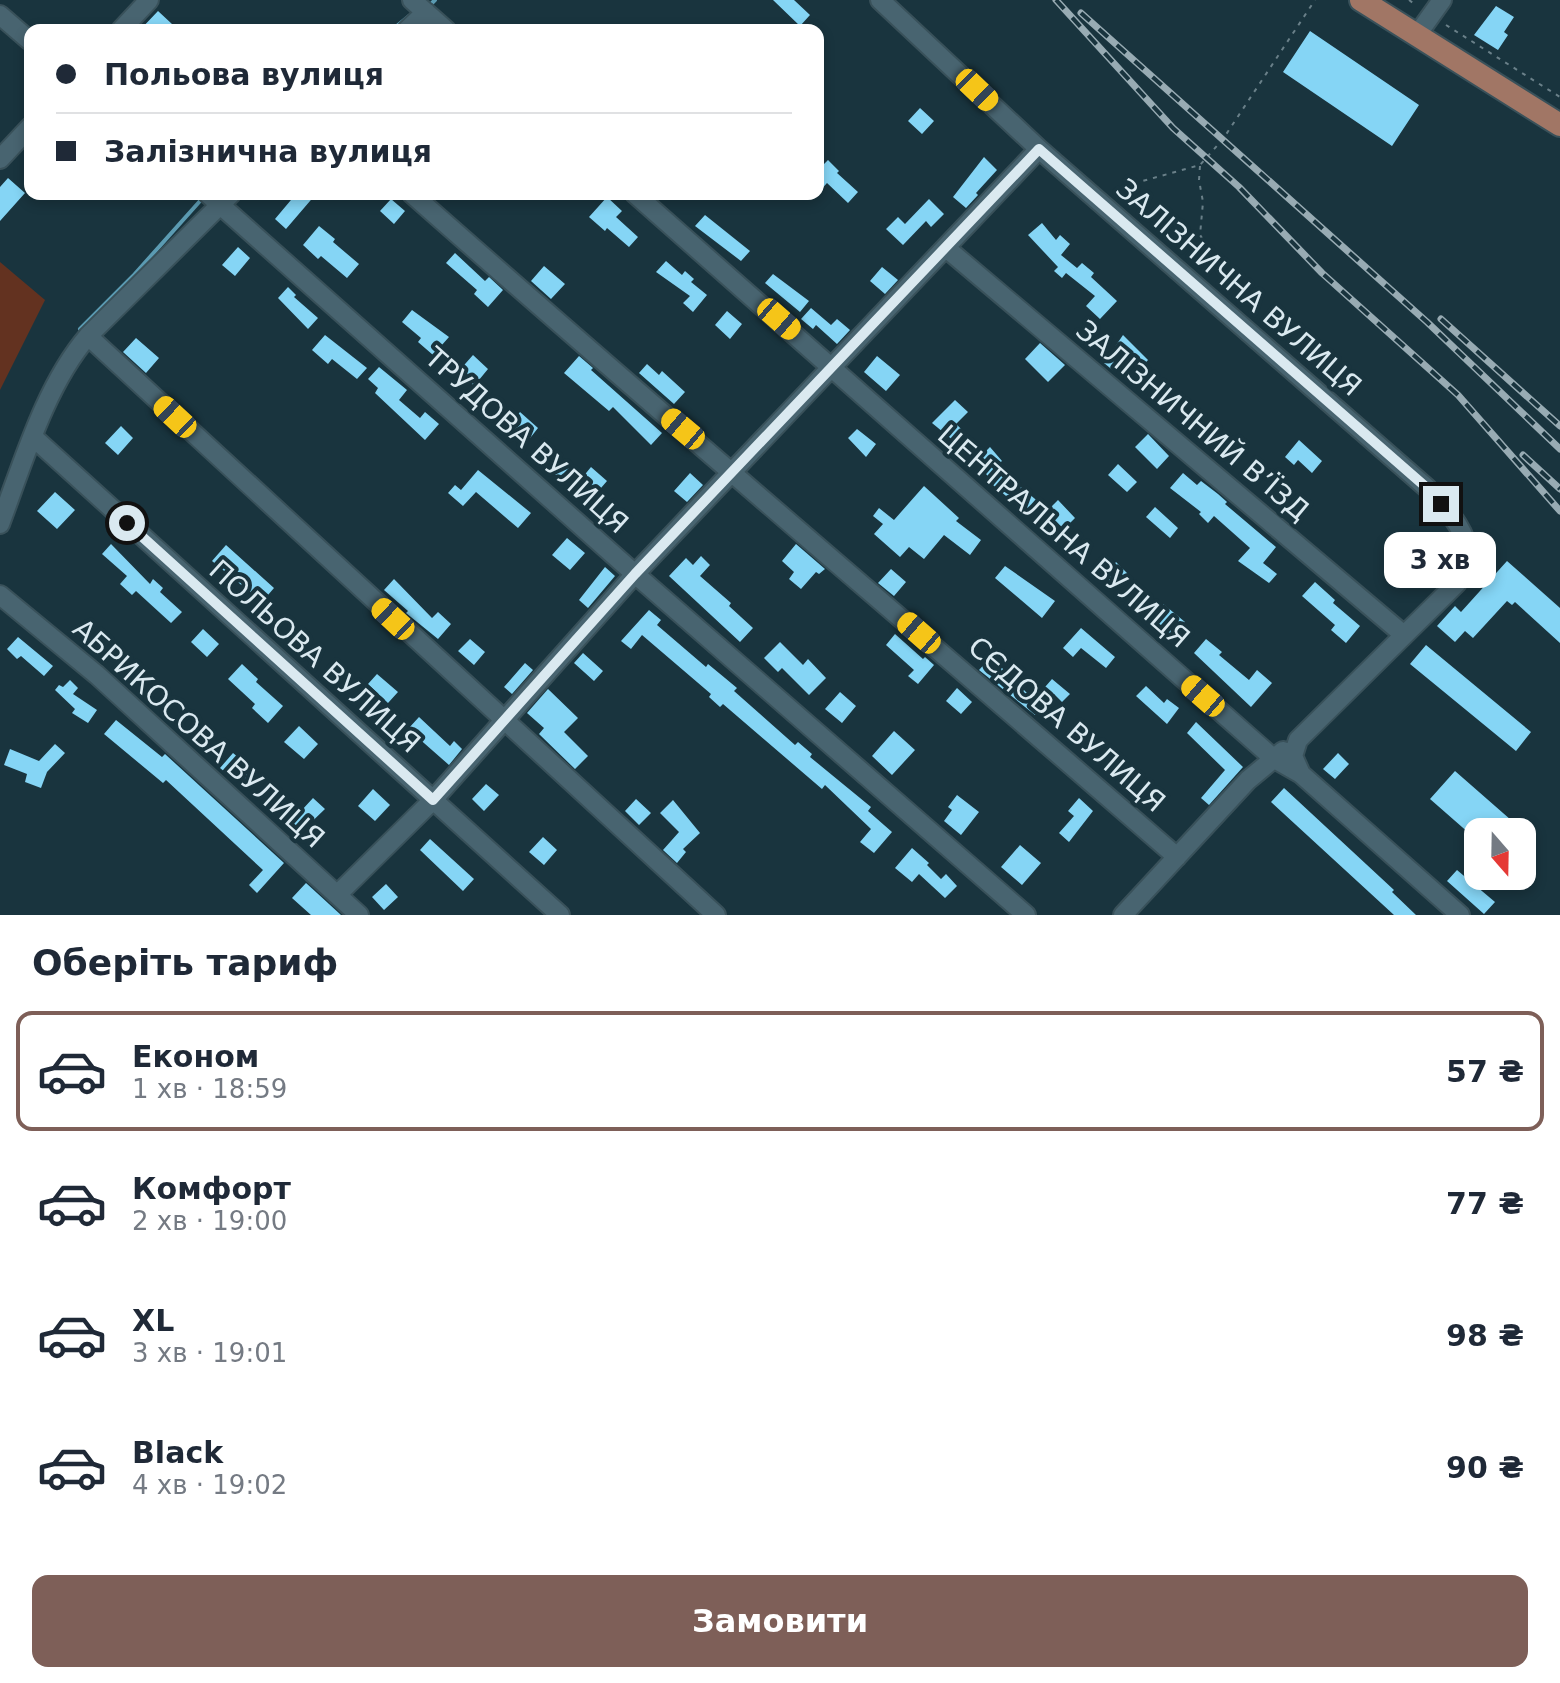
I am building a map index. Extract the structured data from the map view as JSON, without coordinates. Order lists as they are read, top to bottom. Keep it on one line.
{"streets":{"street":["ЗАЛІЗНИЧНА ВУЛИЦЯ","ЗАЛІЗНИЧНИЙ В’ЇЗД","ТРУДОВА ВУЛИЦЯ","ЦЕНТРАЛЬНА ВУЛИЦЯ","ПОЛЬОВА ВУЛИЦЯ","СЄДОВА ВУЛИЦЯ","АБРИКОСОВА ВУЛИЦЯ"]},"crossings":[["ЗАЛІЗНИЧНА ВУЛИЦЯ","ЗАЛІЗНИЧНИЙ В’ЇЗД"]],"north":"bottom","page":{"banner":["Польова вулиця","Залізнична вулиця"],"bubble":"3 хв","heading":"Оберіть тариф","list":[{"name":"Економ","note":"1 хв · 18:59","value":"57 ₴"},{"name":"Комфорт","note":"2 хв · 19:00","value":"77 ₴"},{"name":"XL","note":"3 хв · 19:01","value":"98 ₴"},{"name":"Black","note":"4 хв · 19:02","value":"90 ₴"}],"buttons":"Замовити"}}
